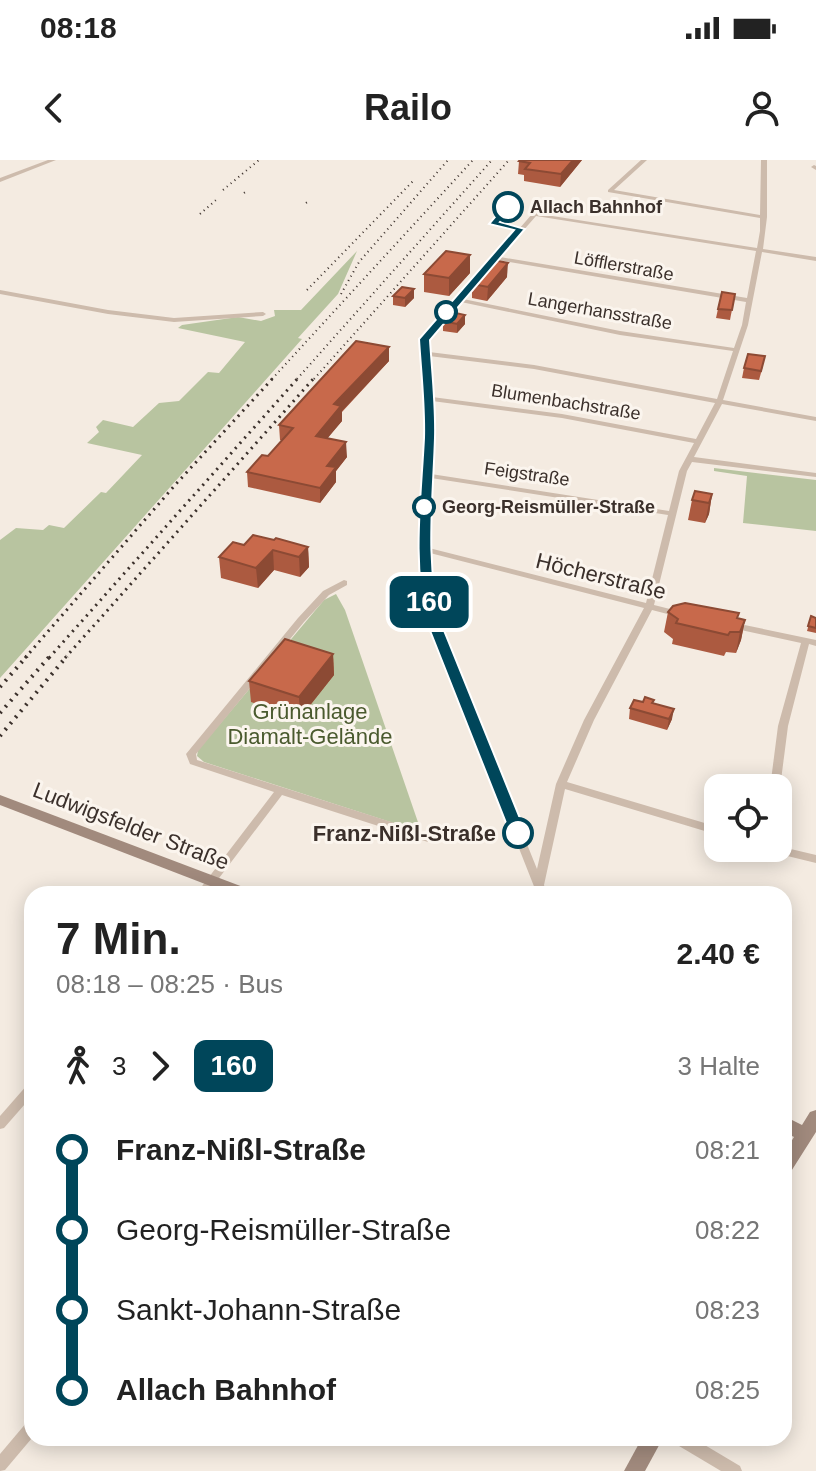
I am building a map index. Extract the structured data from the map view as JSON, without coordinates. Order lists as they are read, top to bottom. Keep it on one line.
{"streets":{"street":["Löfflerstraße","Langerhansstraße","Blumenbachstraße","Feigstraße","Höcherstraße","Ludwigsfelder Straße"]},"parks":["Grünanlage Diamalt-Gelände"],"places":["Allach Bahnhof","Georg-Reismüller-Straße","Franz-Nißl-Straße"],"lines":["bus line 160"],"page":{"status":"08:18","header":"Railo","on_map":"160","heading":["7 Min.","08:18 – 08:25 · Bus","2.40 €"],"legs":["3","160","3 Halte"],"list":[{"name":"Franz-Nißl-Straße","value":"08:21"},{"name":"Georg-Reismüller-Straße","value":"08:22"},{"name":"Sankt-Johann-Straße","value":"08:23"},{"name":"Allach Bahnhof","value":"08:25"}]}}
